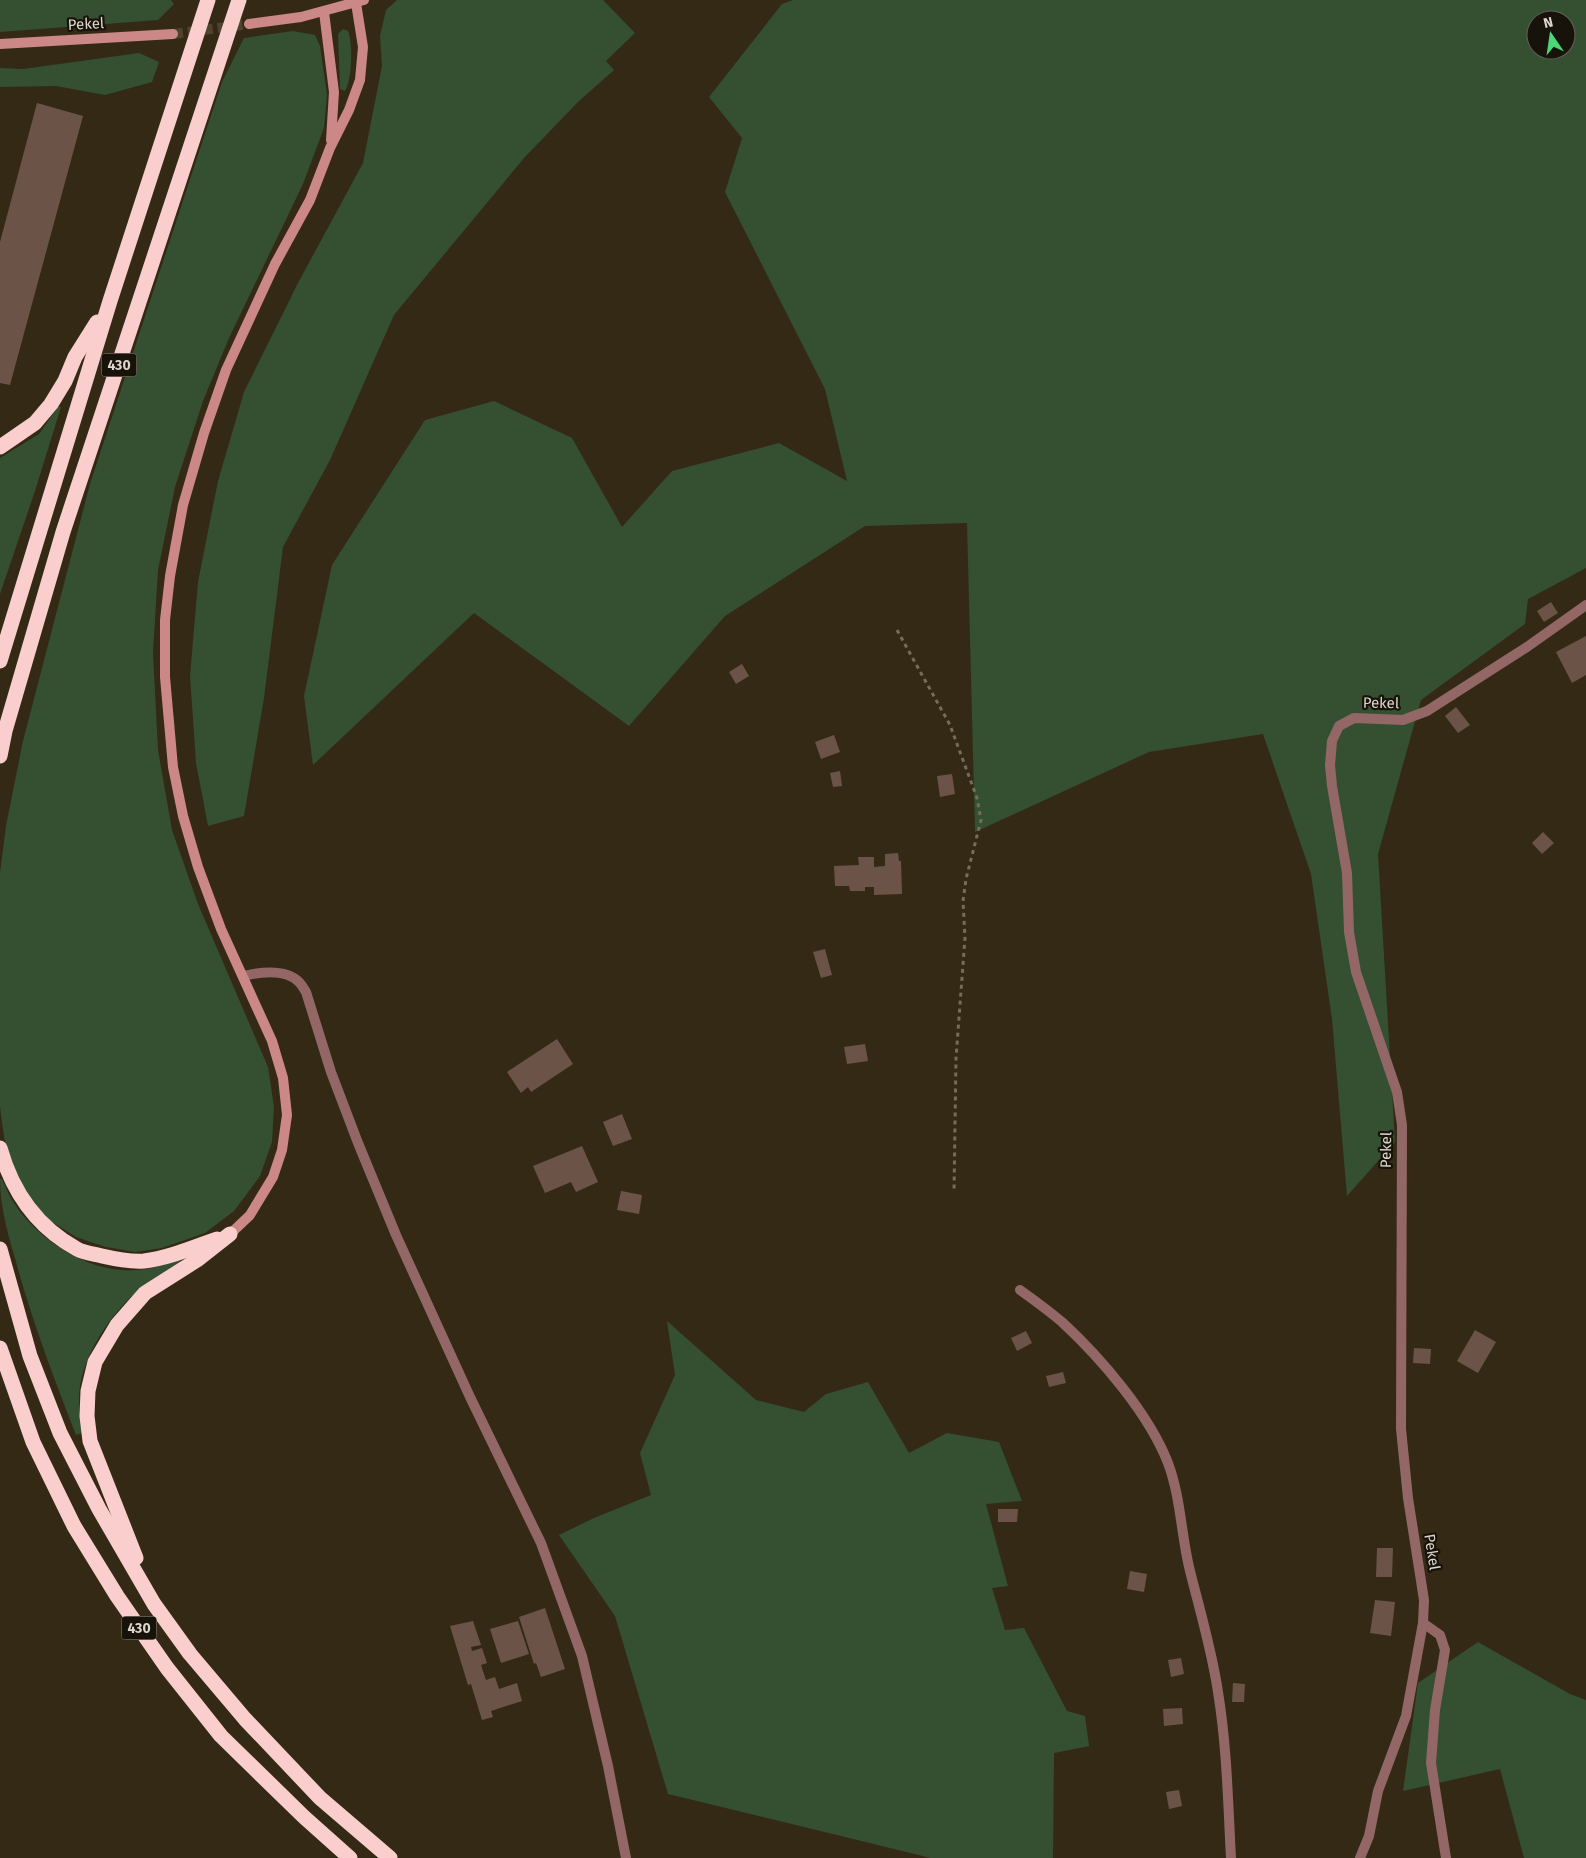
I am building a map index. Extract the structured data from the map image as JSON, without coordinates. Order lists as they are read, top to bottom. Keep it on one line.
{"streets":{"highway":["430"],"main road":["Pekel"]},"north":"top"}
